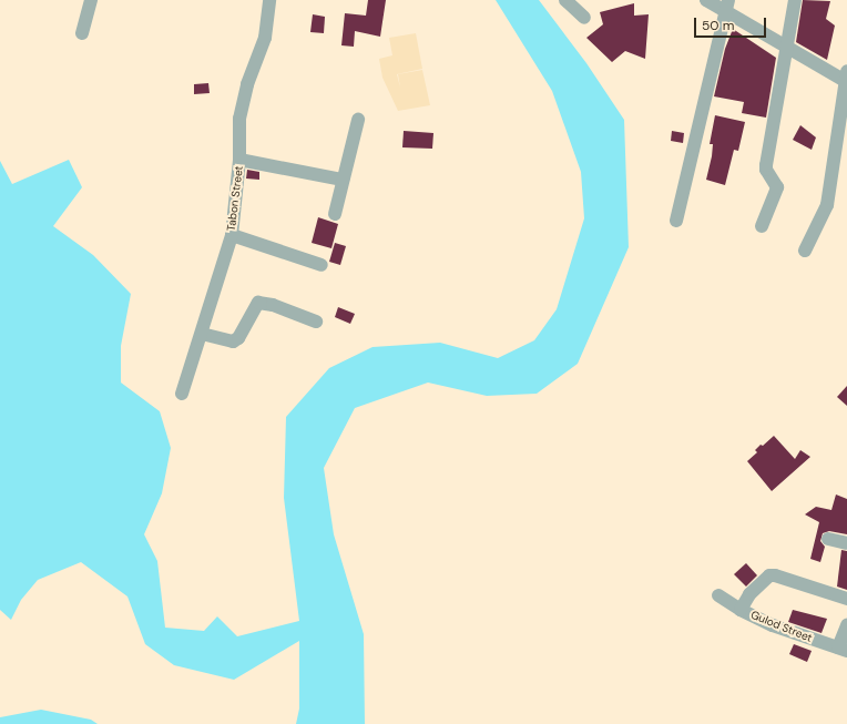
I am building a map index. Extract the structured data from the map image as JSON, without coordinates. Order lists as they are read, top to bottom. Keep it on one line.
{"streets":{"street":["Tabon Street","Gulod Street"]},"scale_bar":"50 m"}
